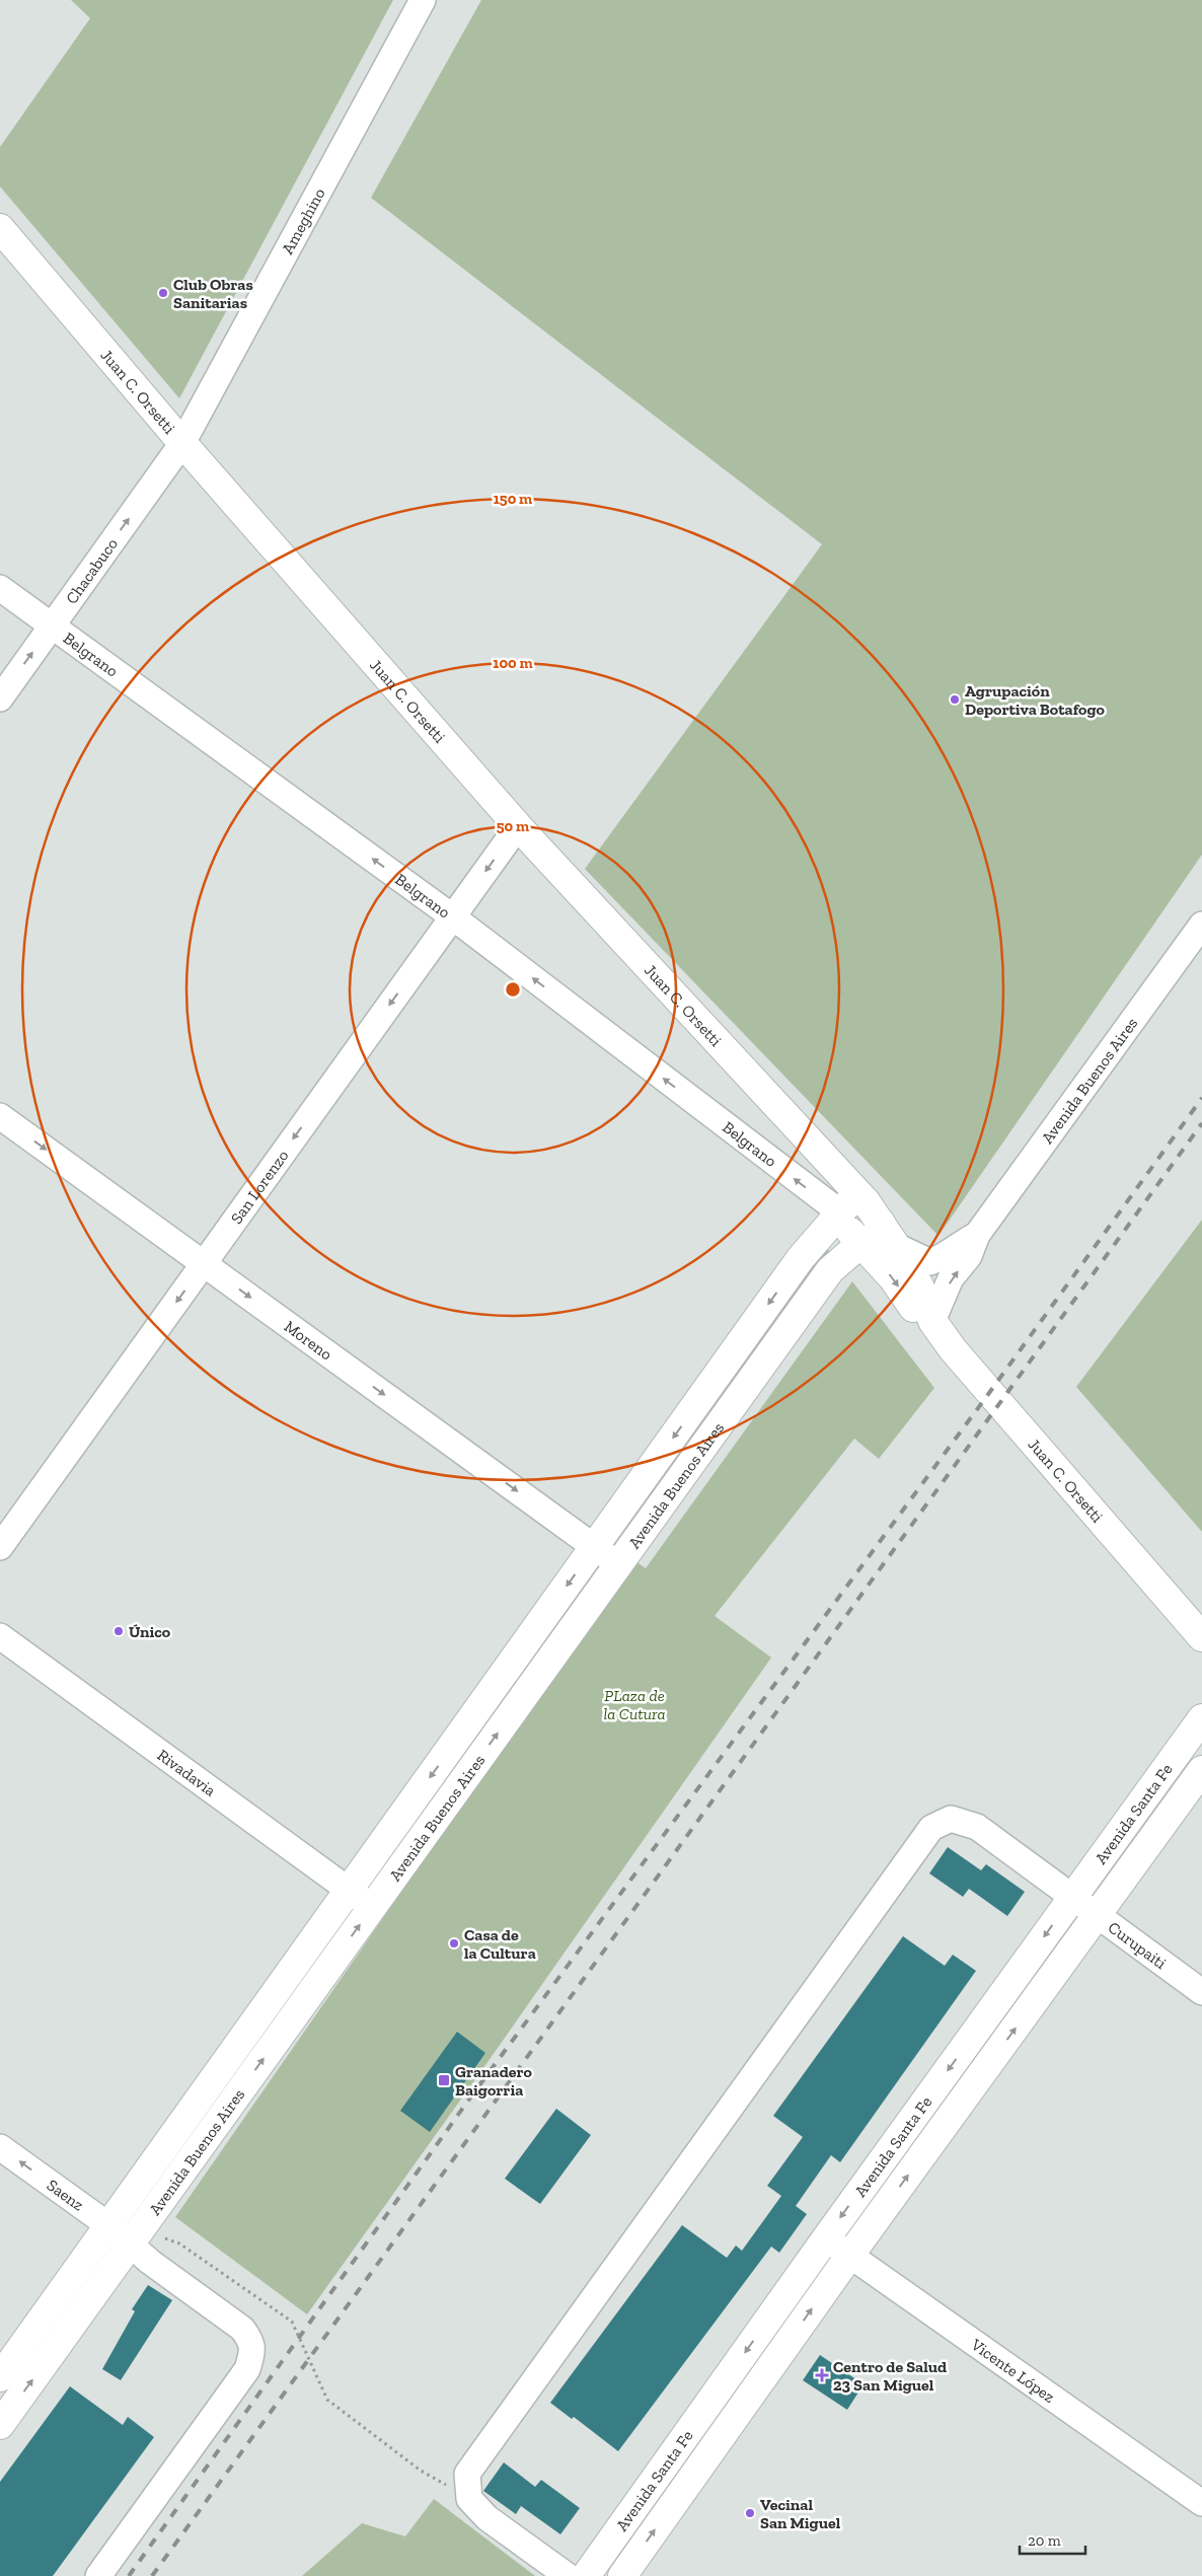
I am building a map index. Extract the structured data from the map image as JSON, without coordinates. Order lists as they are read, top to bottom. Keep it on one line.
{"streets":{"main road":["Juan C. Orsetti","Avenida Buenos Aires","Avenida Santa Fe"],"street":["Ameghino","Chacabuco","Belgrano","San Lorenzo","Moreno","Rivadavia","Curupaiti","Saenz","Vicente López"]},"crossings":[["Ameghino","Juan C. Orsetti"],["Ameghino","Chacabuco"],["Juan C. Orsetti","Chacabuco"],["Juan C. Orsetti","Belgrano"],["Juan C. Orsetti","Avenida Buenos Aires"],["Juan C. Orsetti","San Lorenzo"],["Chacabuco","Belgrano"],["Belgrano","Avenida Buenos Aires"],["Belgrano","San Lorenzo"],["Avenida Buenos Aires","Moreno"],["Avenida Buenos Aires","Rivadavia"],["Avenida Buenos Aires","Saenz"],["San Lorenzo","Moreno"],["Avenida Santa Fe","Curupaiti"],["Avenida Santa Fe","Vicente López"]],"one_way":["Chacabuco","Belgrano","San Lorenzo","Moreno"],"parks":["PLaza de la Cutura"],"places":{"other":["Club Obras Sanitarias","Agrupación Deportiva Botafogo","Único","Casa de la Cultura","Vecinal San Miguel"],"transit":["Granadero Baigorria"],"health":["Centro de Salud 23 San Miguel"]},"scale_bar":"20 m","rings":["150 m","100 m","50 m"]}
